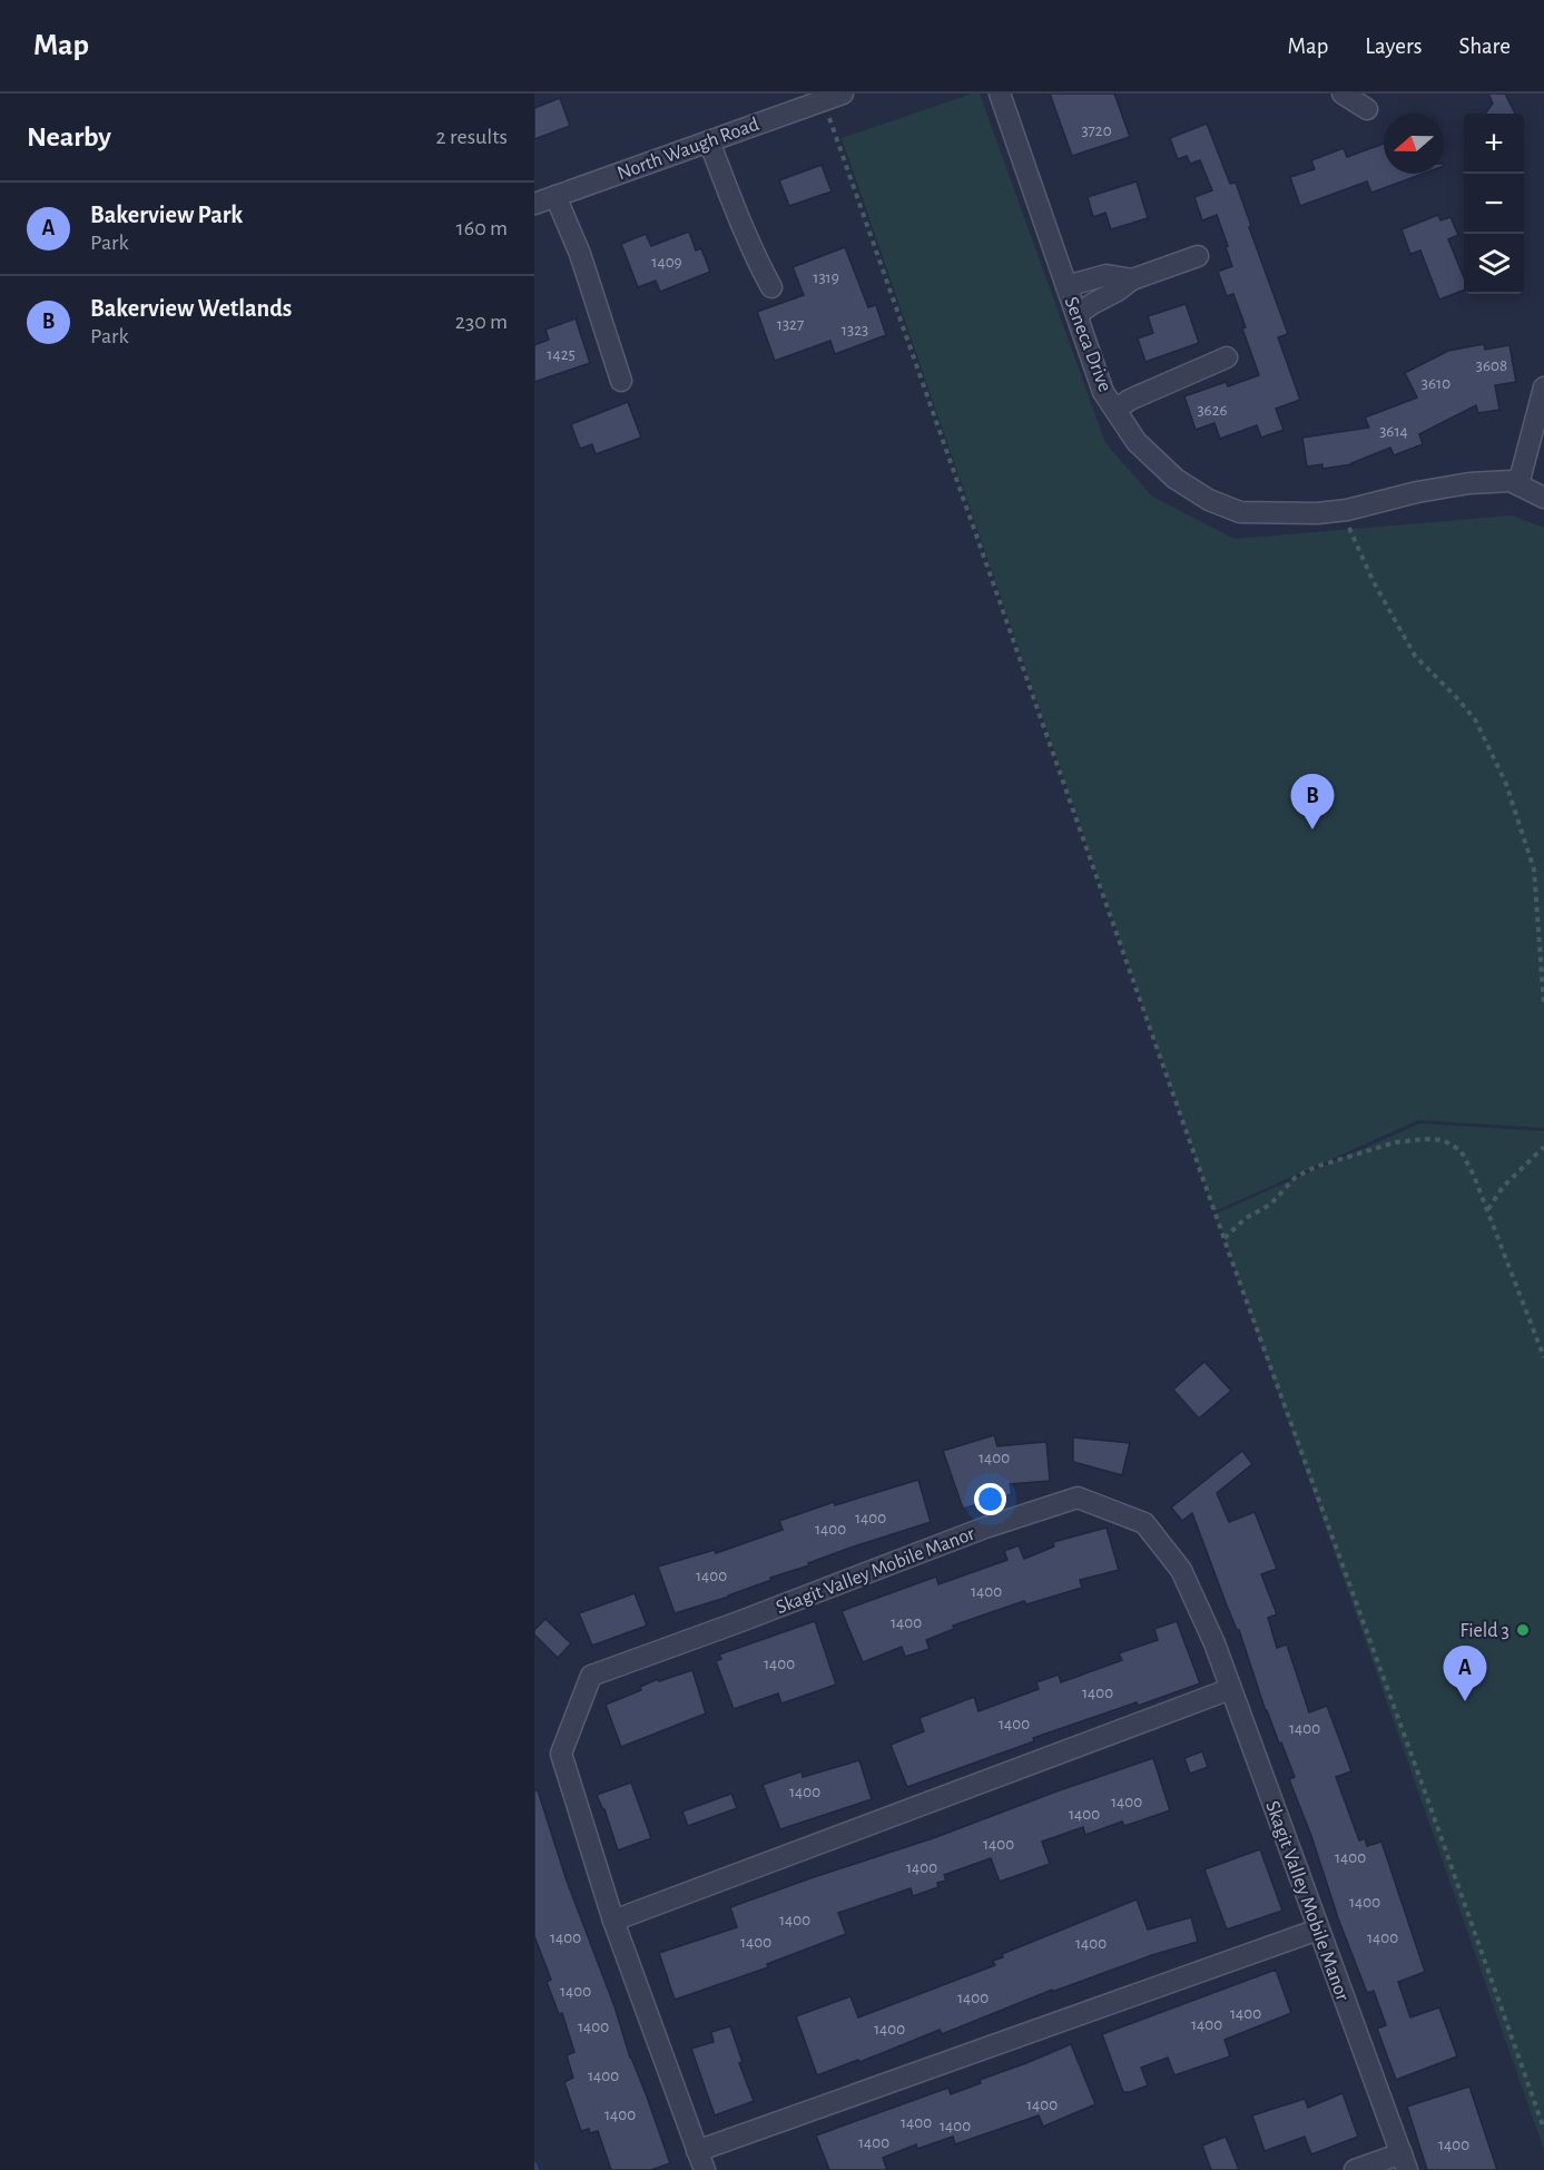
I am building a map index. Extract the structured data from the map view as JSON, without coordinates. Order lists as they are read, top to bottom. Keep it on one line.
{"streets":{"street":["North Waugh Road","Seneca Drive","Skagit Valley Mobile Manor"]},"places":["Field 3"],"house_numbers":["3720","1409","1319","1327","1323","1425","3608","3610","3626","3614","1400","1400","1400","1400","1400","1400","1400","1400","1400","1400","1400","1400","1400","1400","1400","1400","1400","1400","1400","1400","1400","1400","1400","1400","1400","1400","1400","1400","1400","1400","1400","1400","1400","1400","1400"],"north":"left","page":{"header":"Map","nav":["Map","Layers","Share"],"heading":["Nearby","2 results"],"map_buttons":["+","−"],"list":[{"mark":"A","name":"Bakerview Park","note":"Park","value":"160 m"},{"mark":"B","name":"Bakerview Wetlands","note":"Park","value":"230 m"}],"pins":["B","A"]}}
